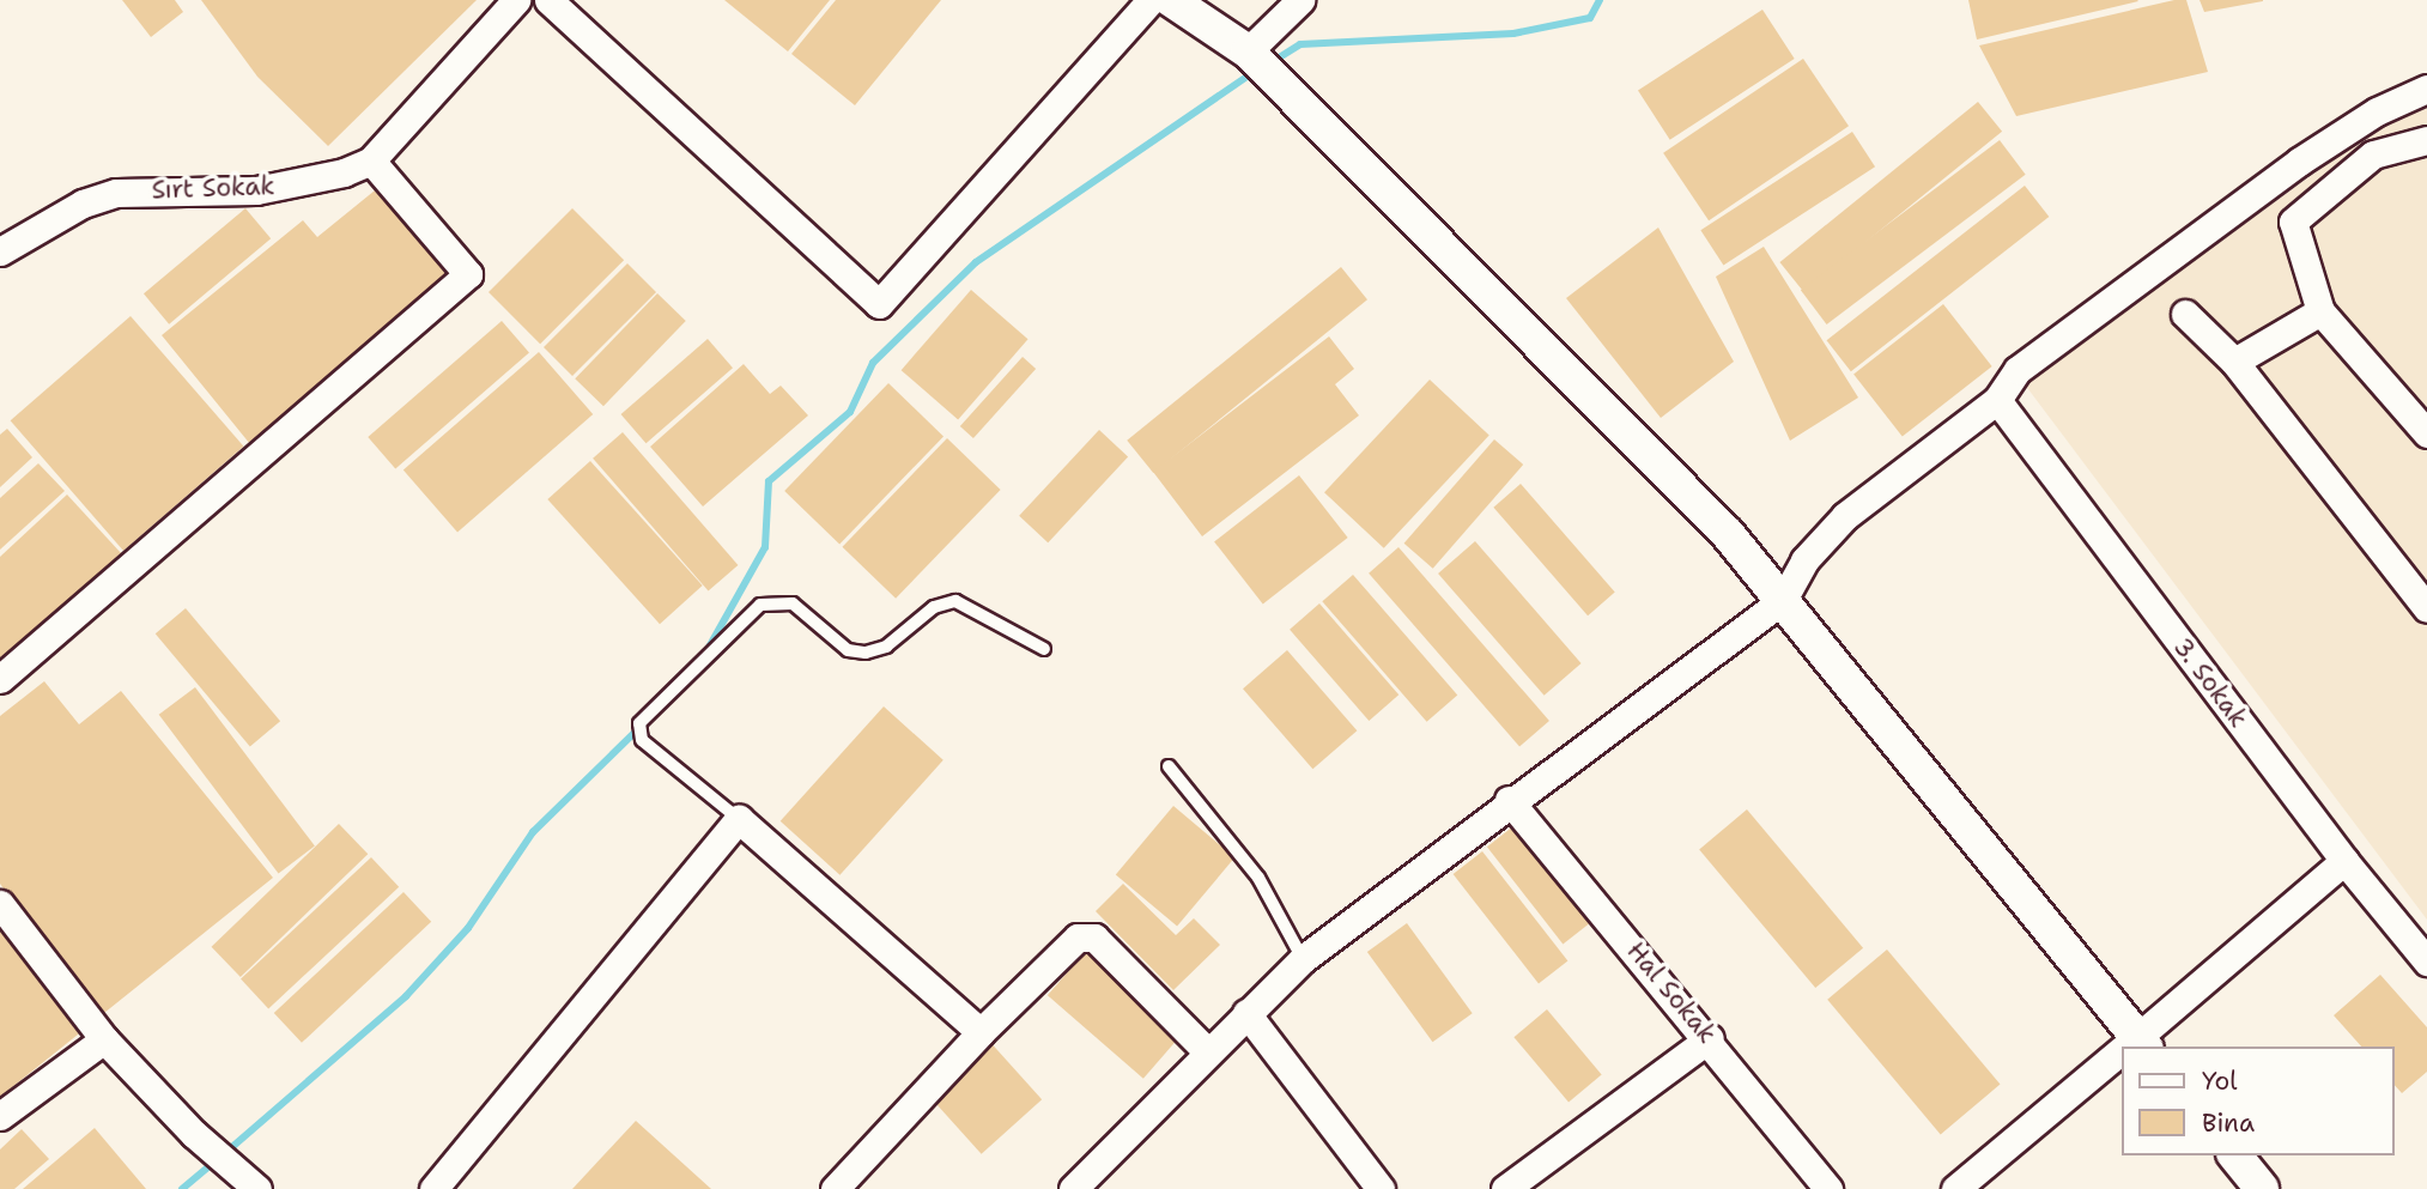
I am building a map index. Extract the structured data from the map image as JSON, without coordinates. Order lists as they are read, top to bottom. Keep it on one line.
{"streets":{"street":["Sırt Sokak","3. Sokak","Hal Sokak"]},"legend":["Yol","Bina"]}
